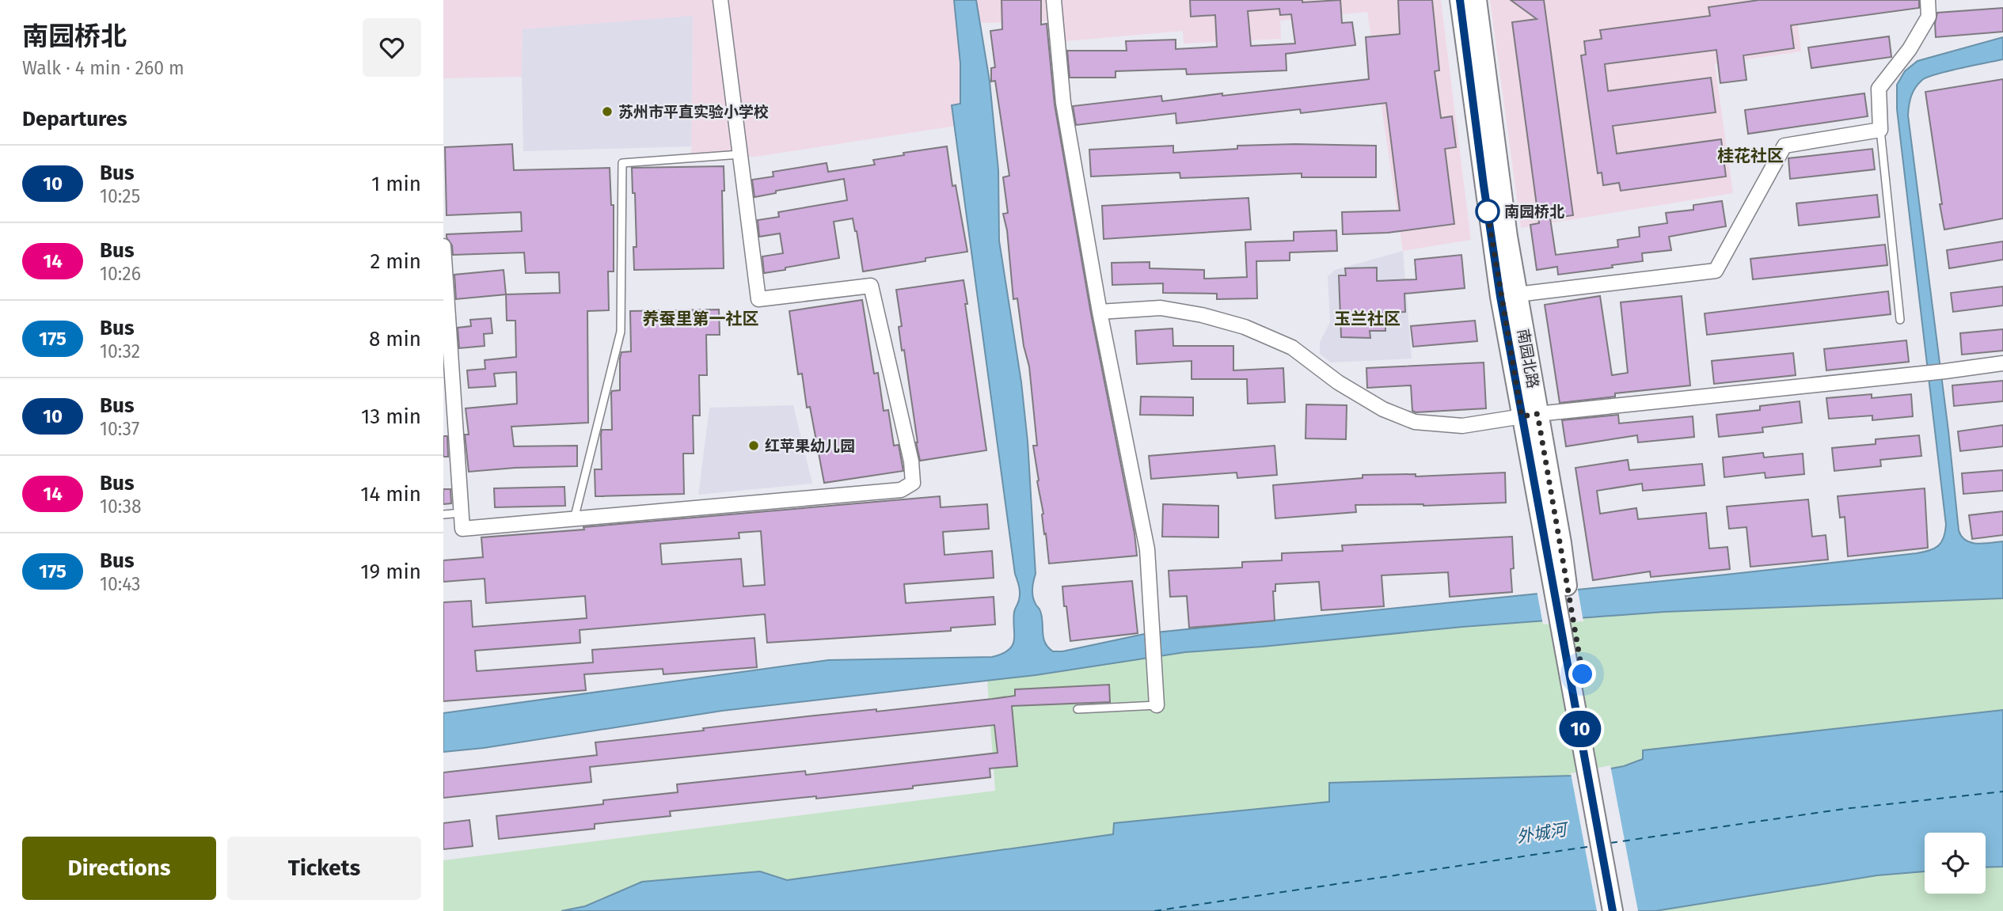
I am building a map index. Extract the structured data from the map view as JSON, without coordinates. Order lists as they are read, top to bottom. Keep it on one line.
{"streets":{"main road":["南园北路"]},"districts":["桂花社区","养蚕里第一社区","玉兰社区"],"water":["外城河"],"places":["苏州市平直实验小学校","南园桥北","红苹果幼儿园"],"lines":["bus line 10"],"page":{"heading":[["南园桥北","Walk · 4 min · 260 m"],"Departures"],"on_map":"10","list":[{"mark":"10","name":"Bus","note":"10:25","value":"1 min"},{"mark":"14","name":"Bus","note":"10:26","value":"2 min"},{"mark":"175","name":"Bus","note":"10:32","value":"8 min"},{"mark":"10","name":"Bus","note":"10:37","value":"13 min"},{"mark":"14","name":"Bus","note":"10:38","value":"14 min"},{"mark":"175","name":"Bus","note":"10:43","value":"19 min"}],"buttons":["Directions","Tickets"]}}
